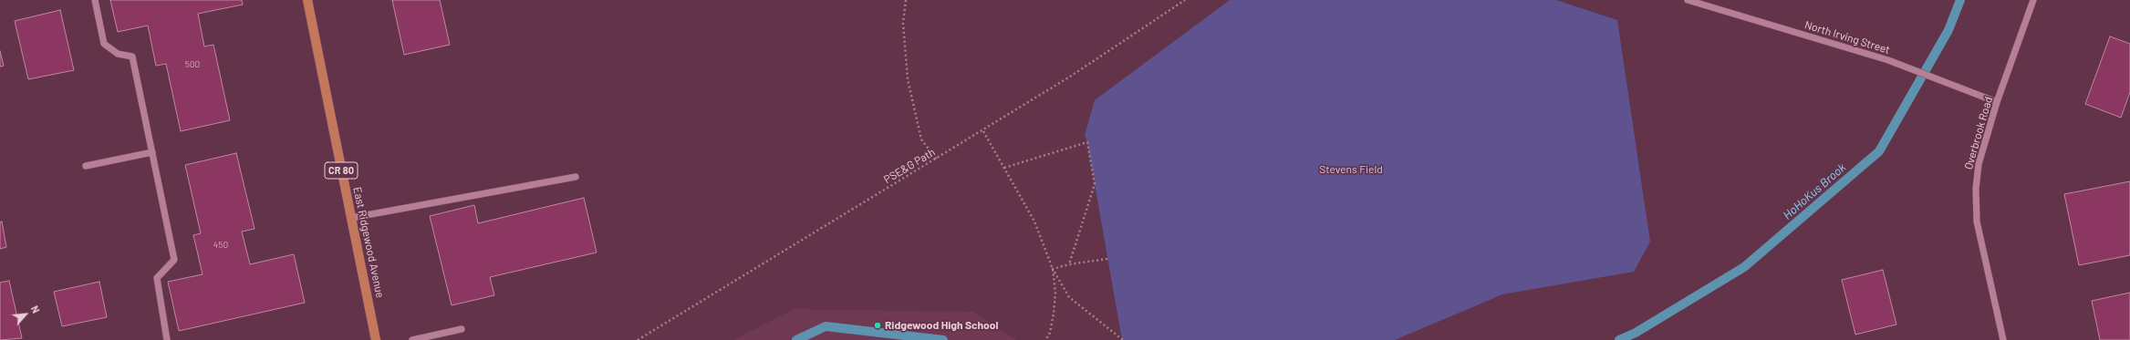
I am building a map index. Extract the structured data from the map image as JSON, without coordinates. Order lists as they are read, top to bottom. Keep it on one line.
{"streets":{"main road":["CR 80","East Ridgewood Avenue"],"street":["North Irving Street","Overbrook Road"],"path":["PSE&G Path"]},"crossings":[["North Irving Street","Overbrook Road"]],"water":["HoHoKus Brook"],"parks":["Stevens Field"],"places":["Ridgewood High School"],"house_numbers":["500","450"],"north":"top right"}
